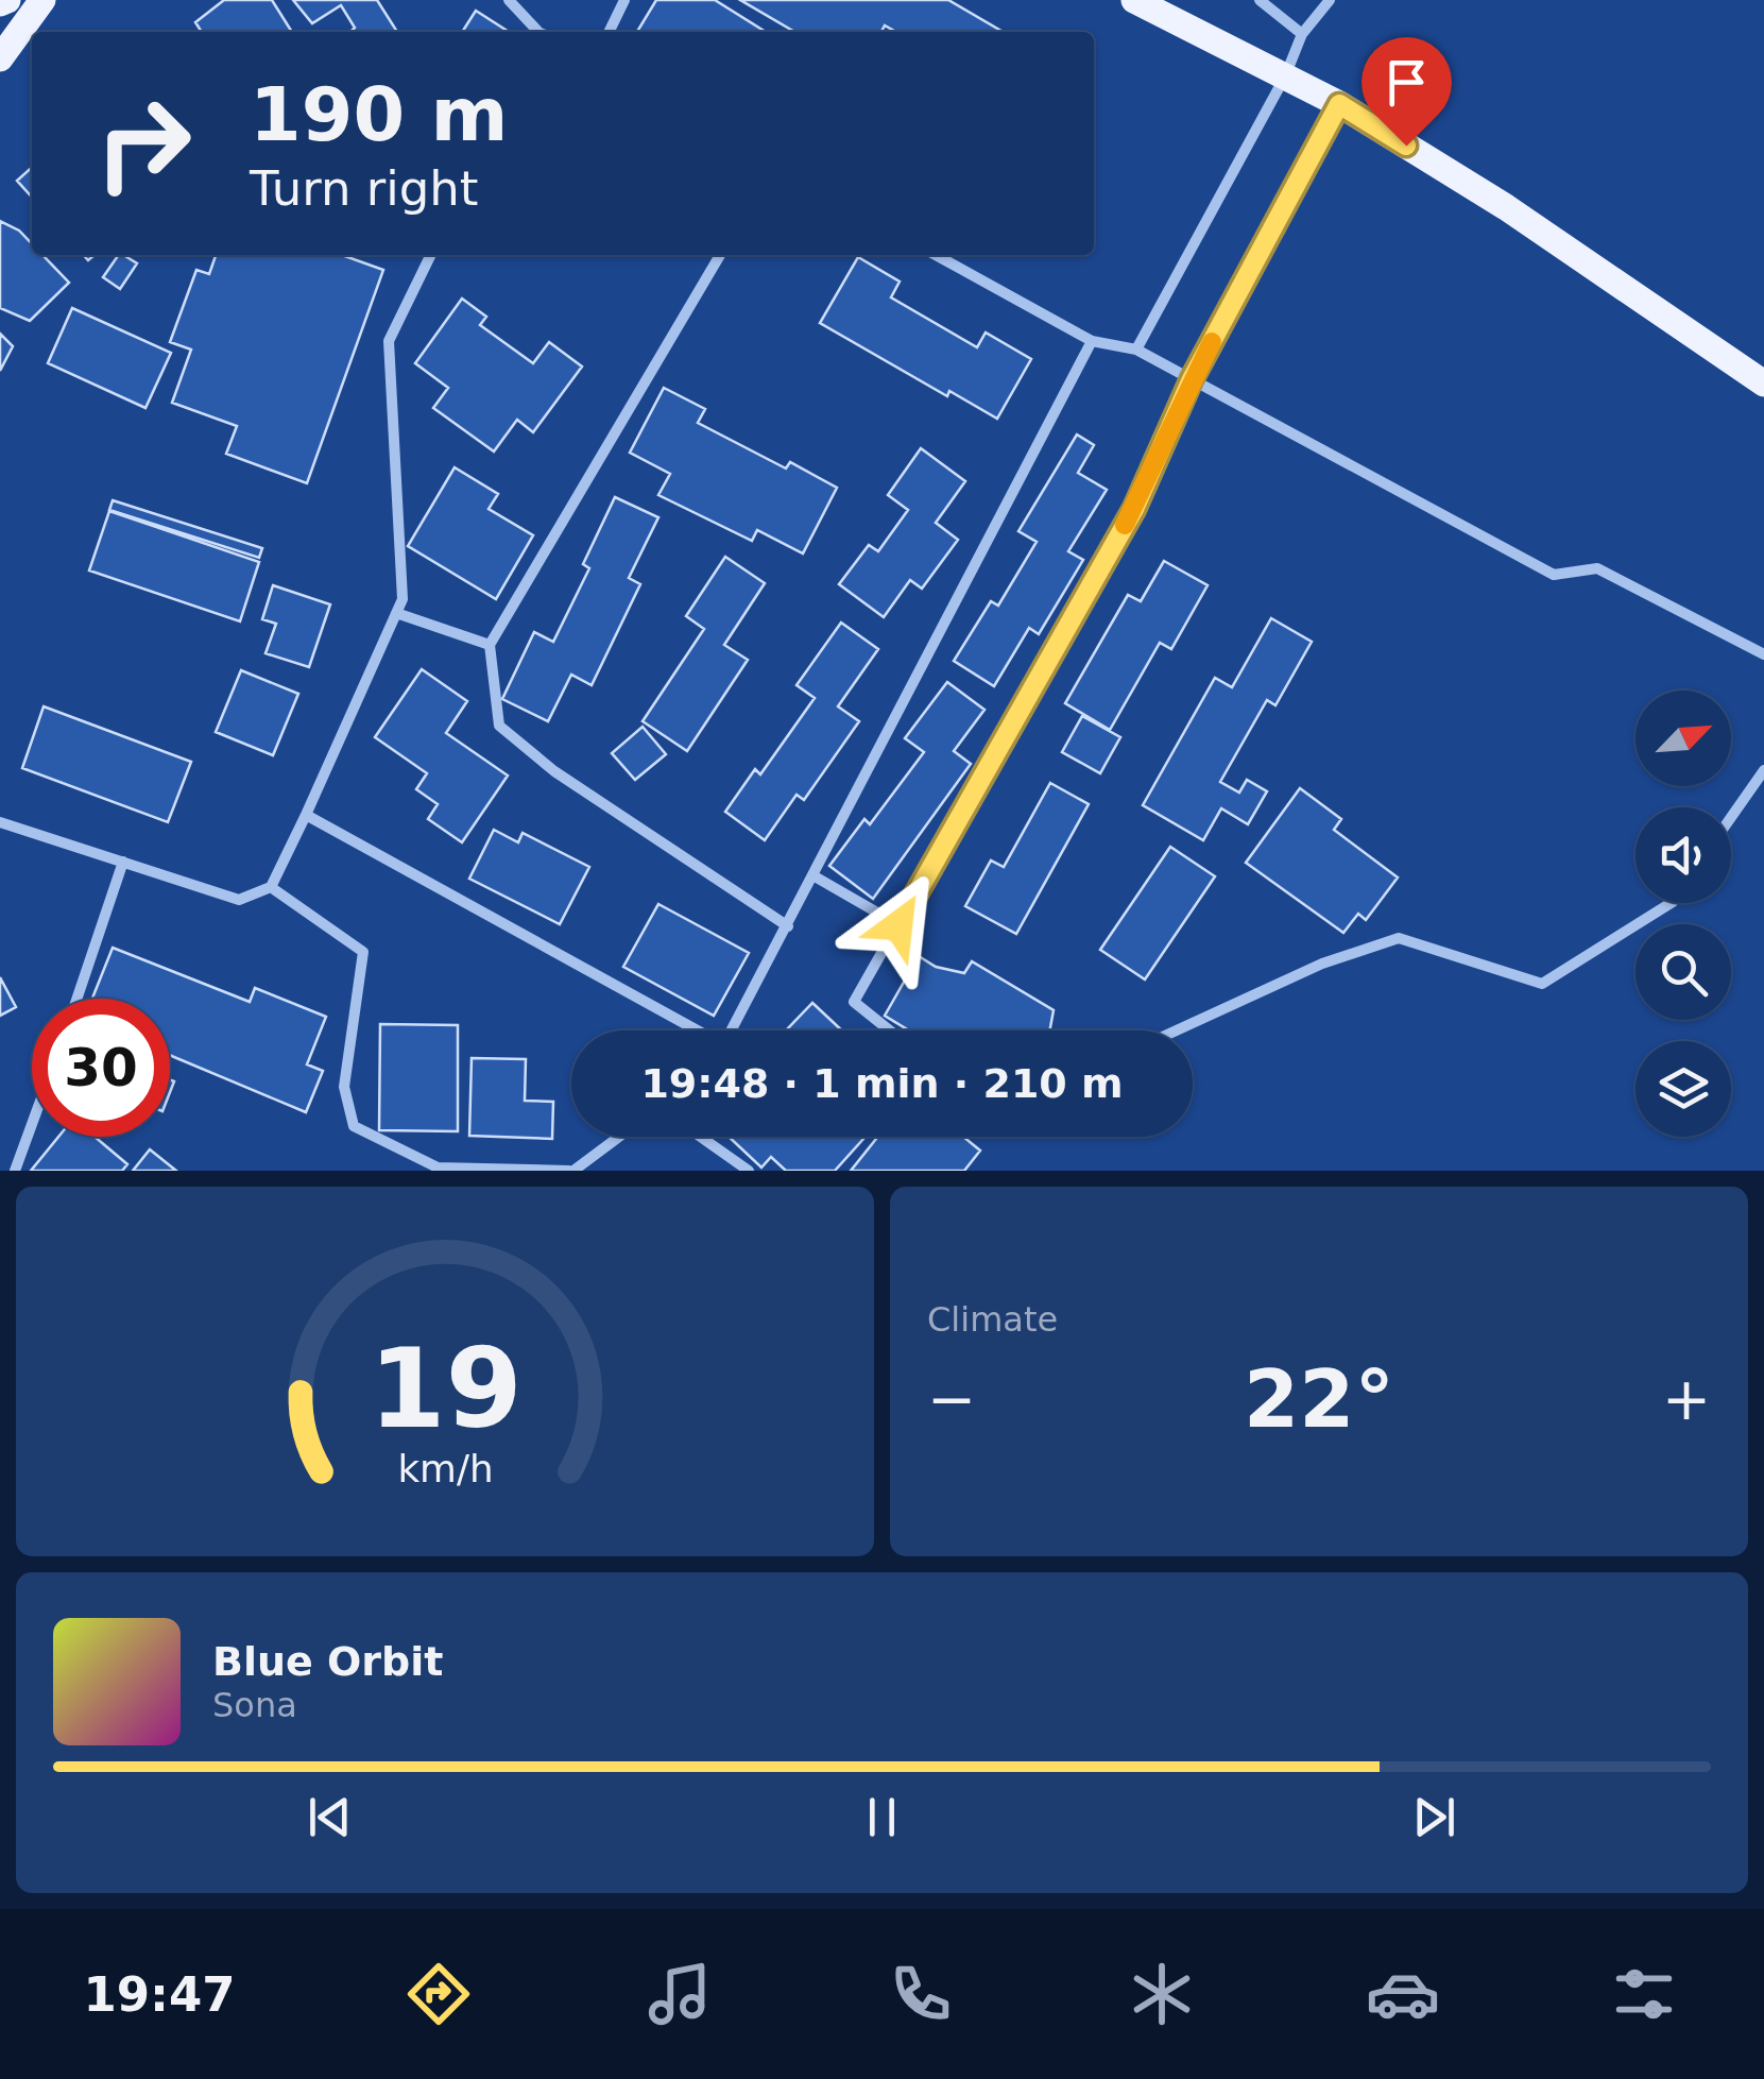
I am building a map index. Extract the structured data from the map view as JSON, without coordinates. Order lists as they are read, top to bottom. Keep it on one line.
{"north":"top right","page":{"turn":["190 m","Turn right"],"limit":"30","trip":"19:48 · 1 min · 210 m","tile":"Climate","heat":["−","22°","+"],"song":["Blue Orbit","Sona"],"tabs":"19:47","gauge":["19","km/h"]}}
